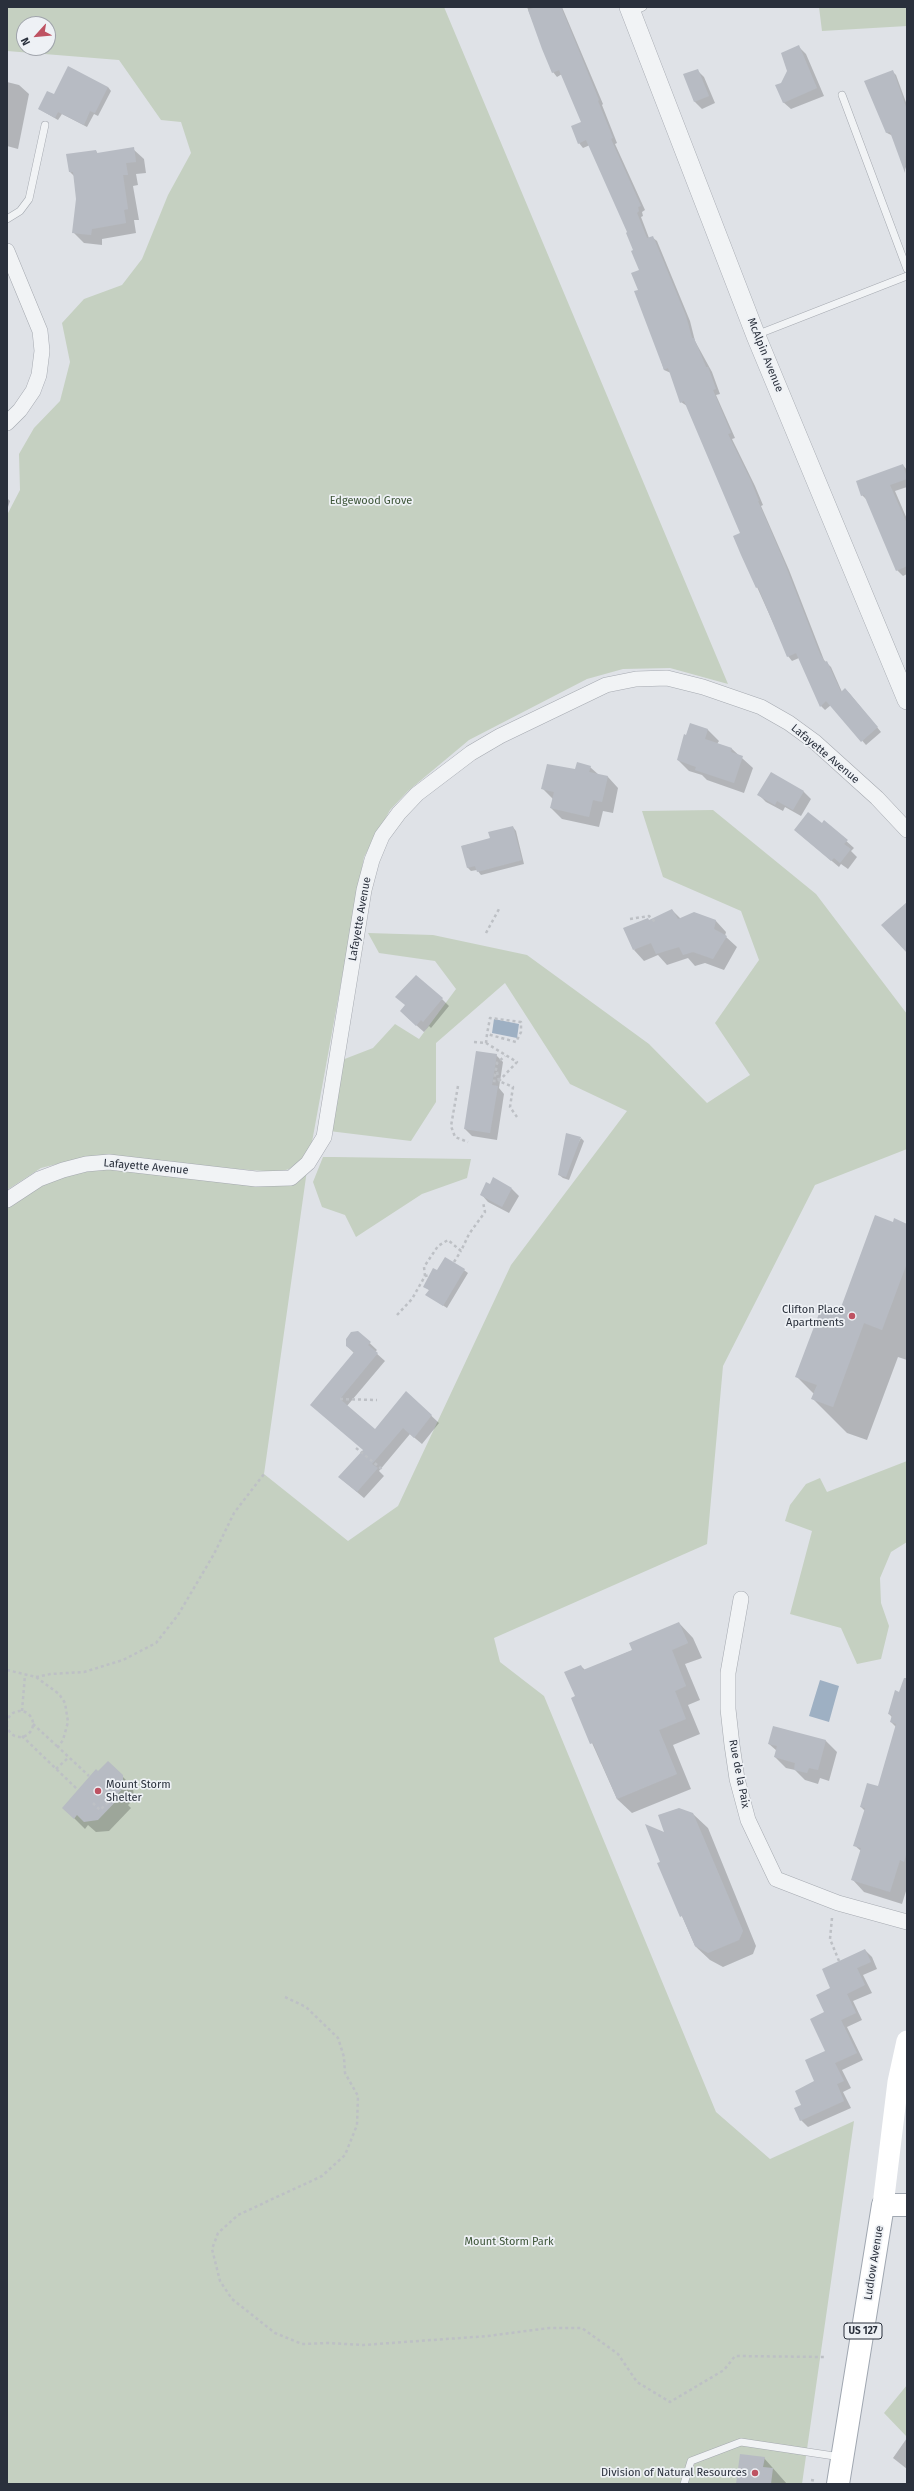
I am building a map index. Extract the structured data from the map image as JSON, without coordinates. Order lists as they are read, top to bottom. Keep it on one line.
{"streets":{"main road":["Ludlow Avenue","US 127"],"street":["McAlpin Avenue","Lafayette Avenue","Rue de la Paix"]},"parks":["Edgewood Grove","Mount Storm Park"],"places":["Clifton Place Apartments","Mount Storm Shelter","Division of Natural Resources"],"north":"bottom left"}
